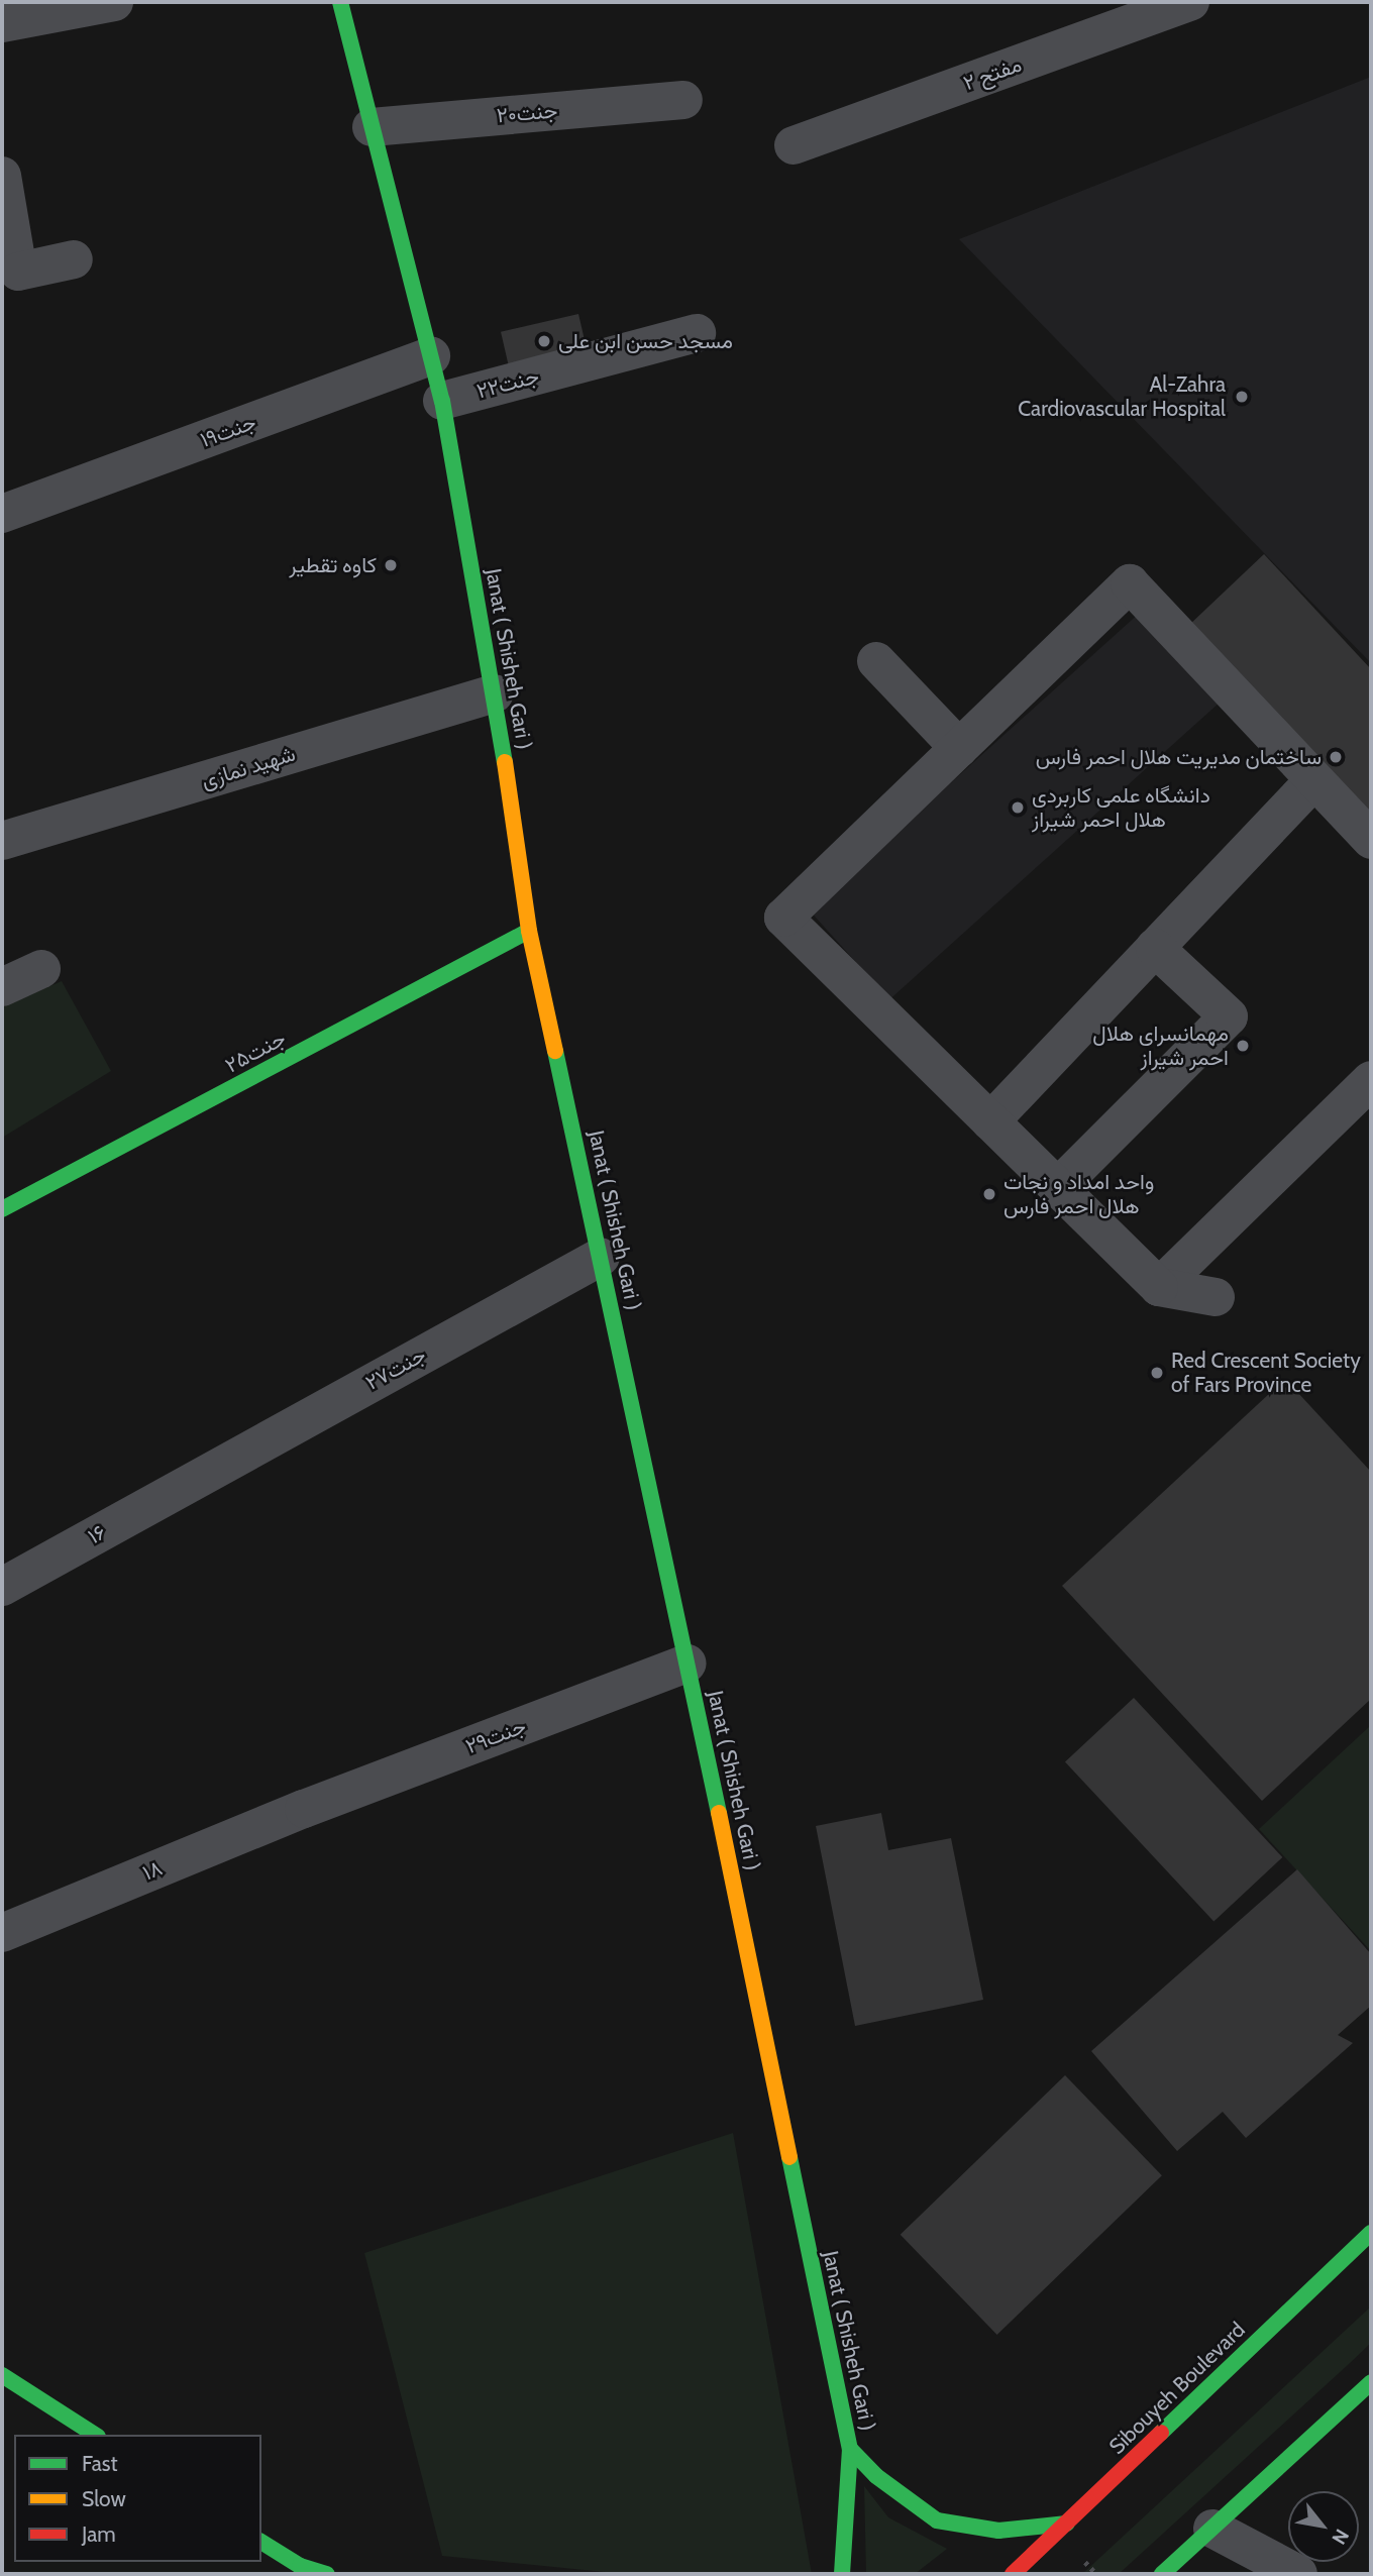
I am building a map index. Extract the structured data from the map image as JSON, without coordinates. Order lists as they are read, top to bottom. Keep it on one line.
{"streets":{"street":["مفتح ۲","جنت۲۰","جنت۲۲","جنت۱۹","Janat ( Shisheh Gari )","شهید نمازی","جنت۲۵","جنت۲۷","۱۶","جنت۲۹","۱۸","Sibouyeh Boulevard"]},"crossings":[["جنت۲۰","Janat ( Shisheh Gari )"],["جنت۲۲","Janat ( Shisheh Gari )"],["جنت۱۹","Janat ( Shisheh Gari )"],["Janat ( Shisheh Gari )","شهید نمازی"],["Janat ( Shisheh Gari )","جنت۲۵"],["Janat ( Shisheh Gari )","جنت۲۷"],["Janat ( Shisheh Gari )","جنت۲۹"],["جنت۲۷","۱۶"],["جنت۲۹","۱۸"]],"places":["مسجد حسن ابن علی","Al-Zahra Cardiovascular Hospital","کاوه تقطیر","ساختمان مدیریت هلال احمر فارس","دانشگاه علمی کاربردی هلال احمر شیراز","مهمانسرای هلال احمر شیراز","واحد امداد و نجات هلال احمر فارس","Red Crescent Society of Fars Province"],"legend":["Fast","Slow","Jam"],"north":"bottom right"}
